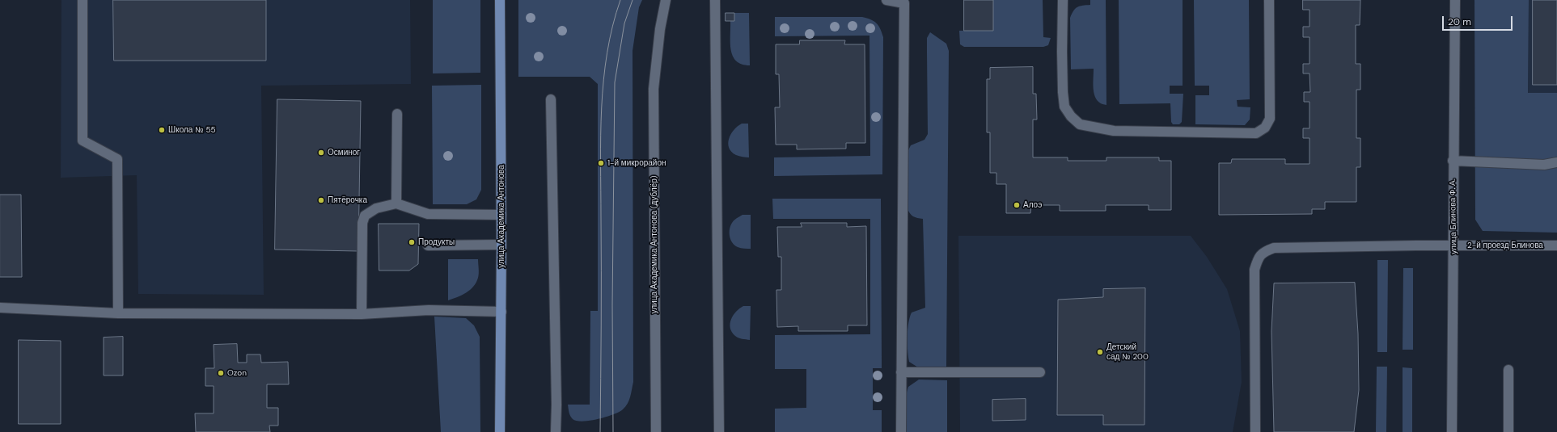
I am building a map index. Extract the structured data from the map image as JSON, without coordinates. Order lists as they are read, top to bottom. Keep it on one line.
{"streets":{"main road":["улица Академика Антонова"],"street":["улица Блинова Ф. А.","улица Академика Антонова (дублёр)","2-й проезд Блинова"]},"crossings":[["улица Блинова Ф. А.","2-й проезд Блинова"]],"places":["Школа № 55","Осминог","1-й микрорайон","Пятёрочка","Алоэ","Продукты","Детский сад № 200","Ozon"],"scale_bar":"20 m"}
